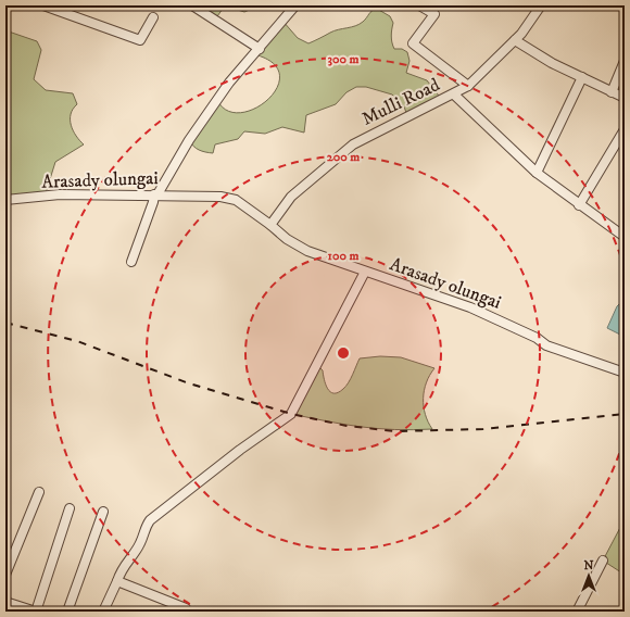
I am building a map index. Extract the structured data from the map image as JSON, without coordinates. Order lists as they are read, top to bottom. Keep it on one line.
{"streets":{"street":["Mulli Road","Arasady olungai"]},"crossings":[["Mulli Road","Arasady olungai"]],"north":"top","rings":["300 m","200 m","100 m"]}
